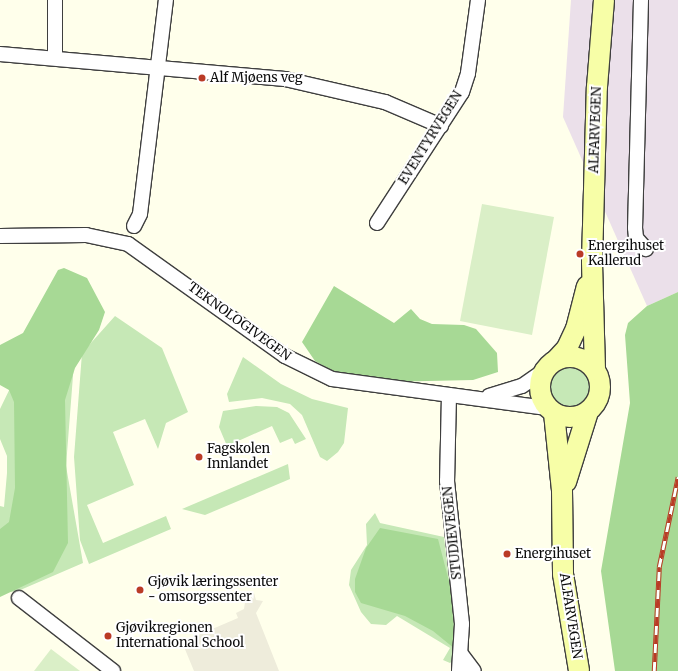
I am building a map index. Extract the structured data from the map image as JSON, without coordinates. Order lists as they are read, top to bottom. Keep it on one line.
{"streets":{"main road":["ALFARVEGEN"],"street":["EVENTYRVEGEN","TEKNOLOGIVEGEN","STUDIEVEGEN"]},"crossings":[["ALFARVEGEN","TEKNOLOGIVEGEN"],["TEKNOLOGIVEGEN","STUDIEVEGEN"]],"places":["Alf Mjøens veg","Energihuset Kallerud","Fagskolen Innlandet","Energihuset","Gjøvik læringssenter - omsorgssenter","Gjøvikregionen International School"]}
